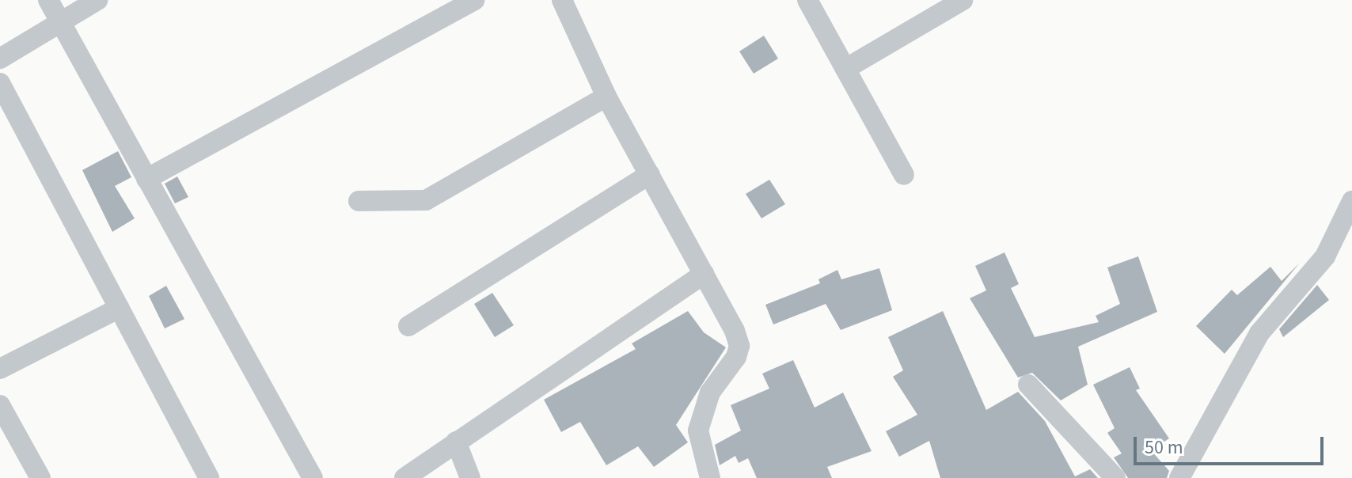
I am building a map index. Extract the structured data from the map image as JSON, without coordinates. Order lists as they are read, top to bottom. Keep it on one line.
{"scale_bar":"50 m"}
